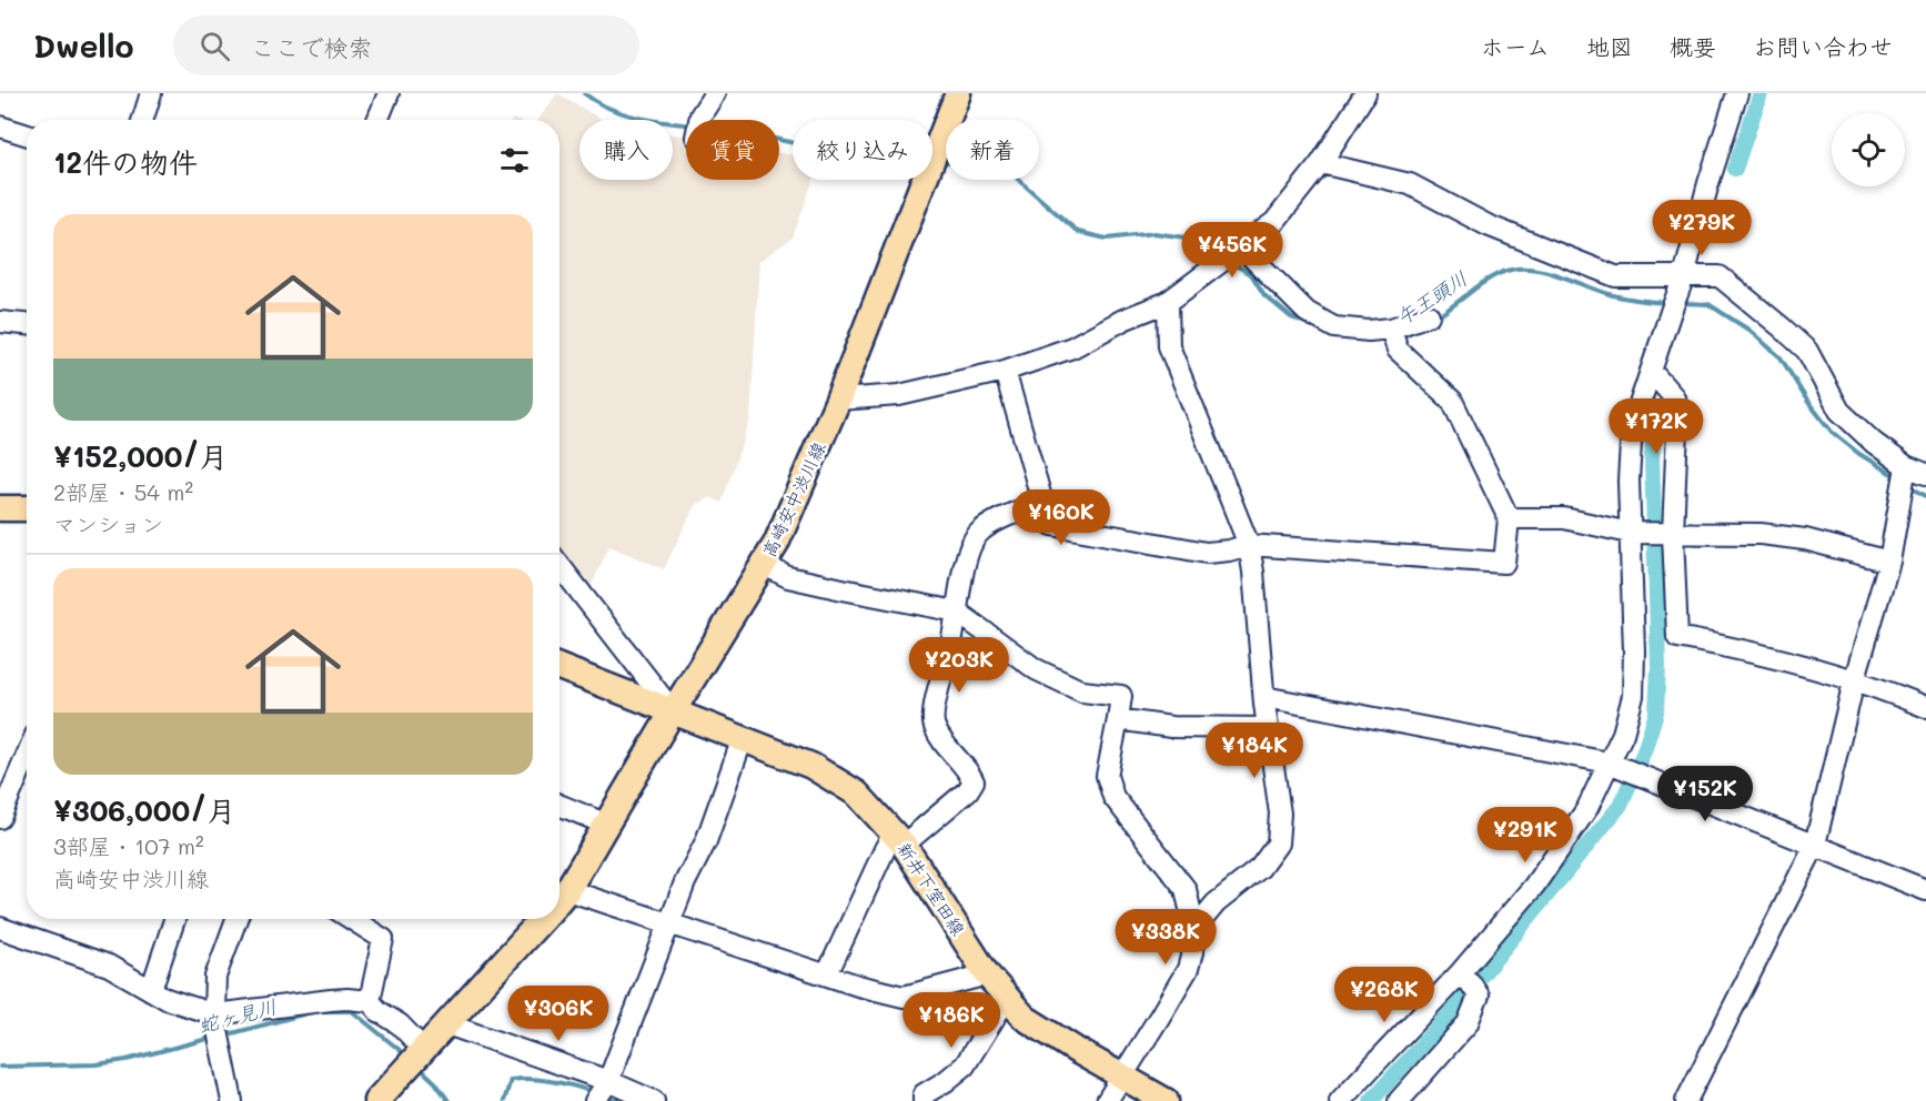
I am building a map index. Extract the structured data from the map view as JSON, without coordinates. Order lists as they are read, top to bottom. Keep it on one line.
{"streets":{"main road":["高崎安中渋川線","新井下室田線"]},"crossings":[["高崎安中渋川線","新井下室田線"]],"water":["午王頭川","蛇ヶ見川"],"page":{"header":"Dwello","search":"ここで検索","nav":["ホーム","地図","概要","お問い合わせ"],"chip":["購入","賃貸","絞り込み","新着"],"heading":"12件の物件","price":["¥279K","¥456K","¥172K","¥160K","¥203K","¥184K","¥152K","¥291K","¥338K","¥268K","¥306K","¥186K"],"list":[{"name":"¥152,000/月","note":"2部屋 · 54 m² · マンション"},{"name":"¥306,000/月","note":"3部屋 · 107 m² · 高崎安中渋川線"}]}}
